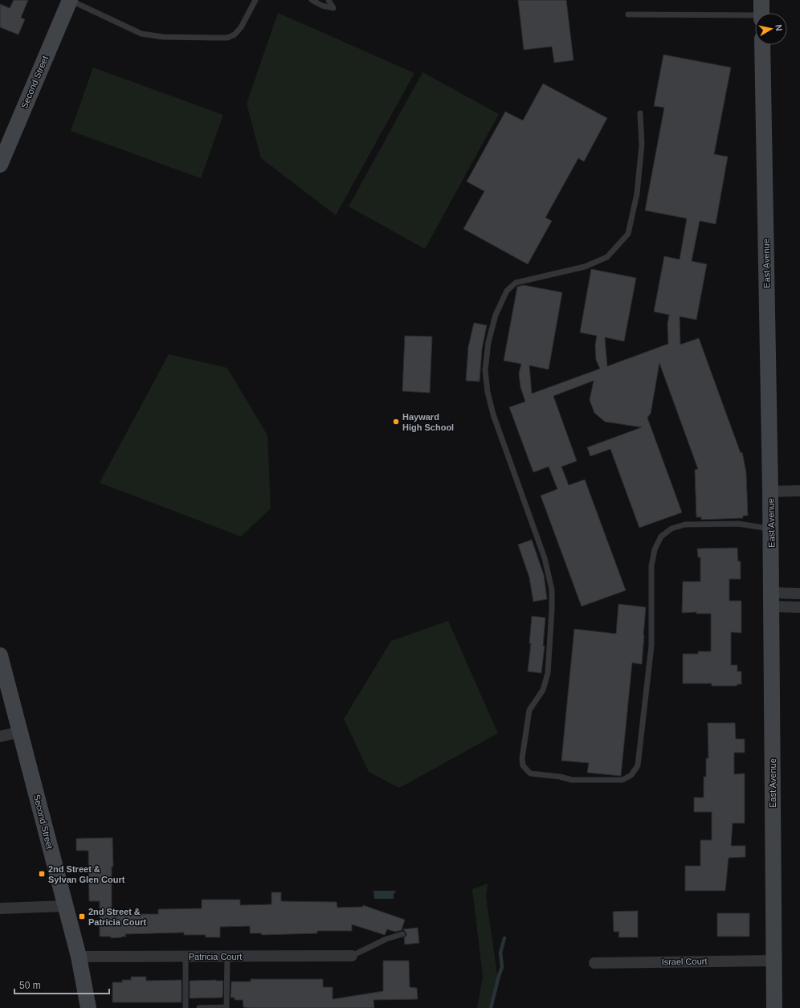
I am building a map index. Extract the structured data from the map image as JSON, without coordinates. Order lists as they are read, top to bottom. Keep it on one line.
{"streets":{"street":["Second Street","East Avenue","Patricia Court","Israel Court"]},"crossings":[["Second Street","Patricia Court"],["East Avenue","Israel Court"]],"places":{"other":["Hayward High School"],"transit":["2nd Street & Sylvan Glen Court","2nd Street & Patricia Court"]},"scale_bar":"50 m","north":"right"}
